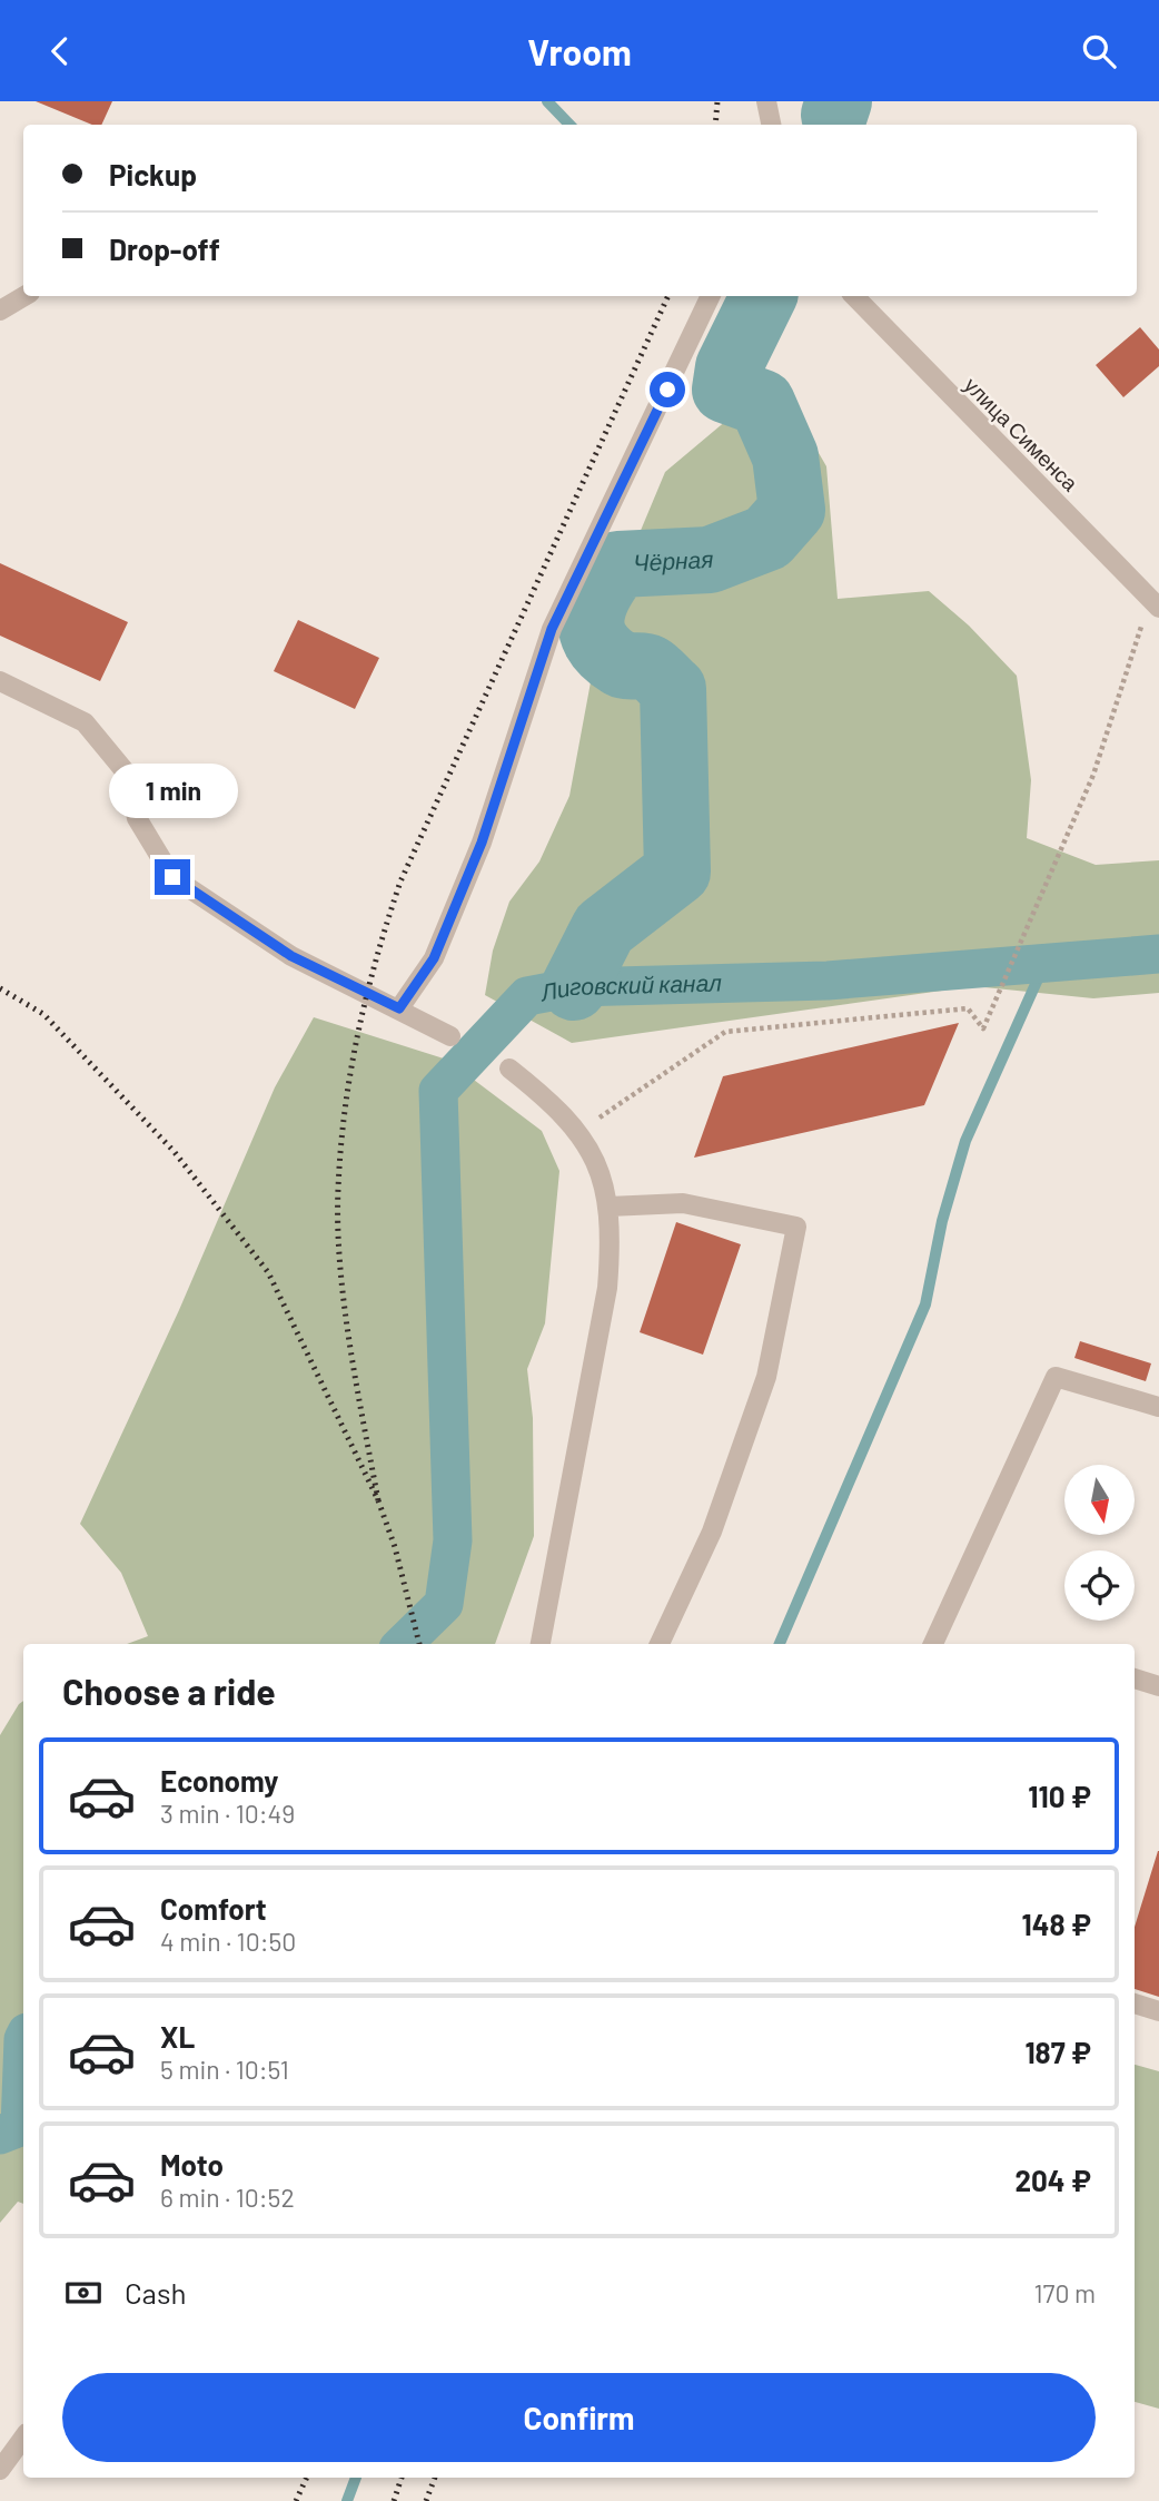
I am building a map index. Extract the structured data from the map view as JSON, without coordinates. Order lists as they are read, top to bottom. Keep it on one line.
{"streets":{"street":["улица Сименса"]},"water":["Чёрная","Лиговский канал"],"north":"bottom","page":{"header":"Vroom","banner":["Pickup","Drop-off"],"bubble":"1 min","heading":"Choose a ride","list":[{"name":"Economy","note":"3 min · 10:49","value":"110 ₽"},{"name":"Comfort","note":"4 min · 10:50","value":"148 ₽"},{"name":"XL","note":"5 min · 10:51","value":"187 ₽"},{"name":"Moto","note":"6 min · 10:52","value":"204 ₽"}],"pay":["Cash","170 m"],"buttons":"Confirm"}}
